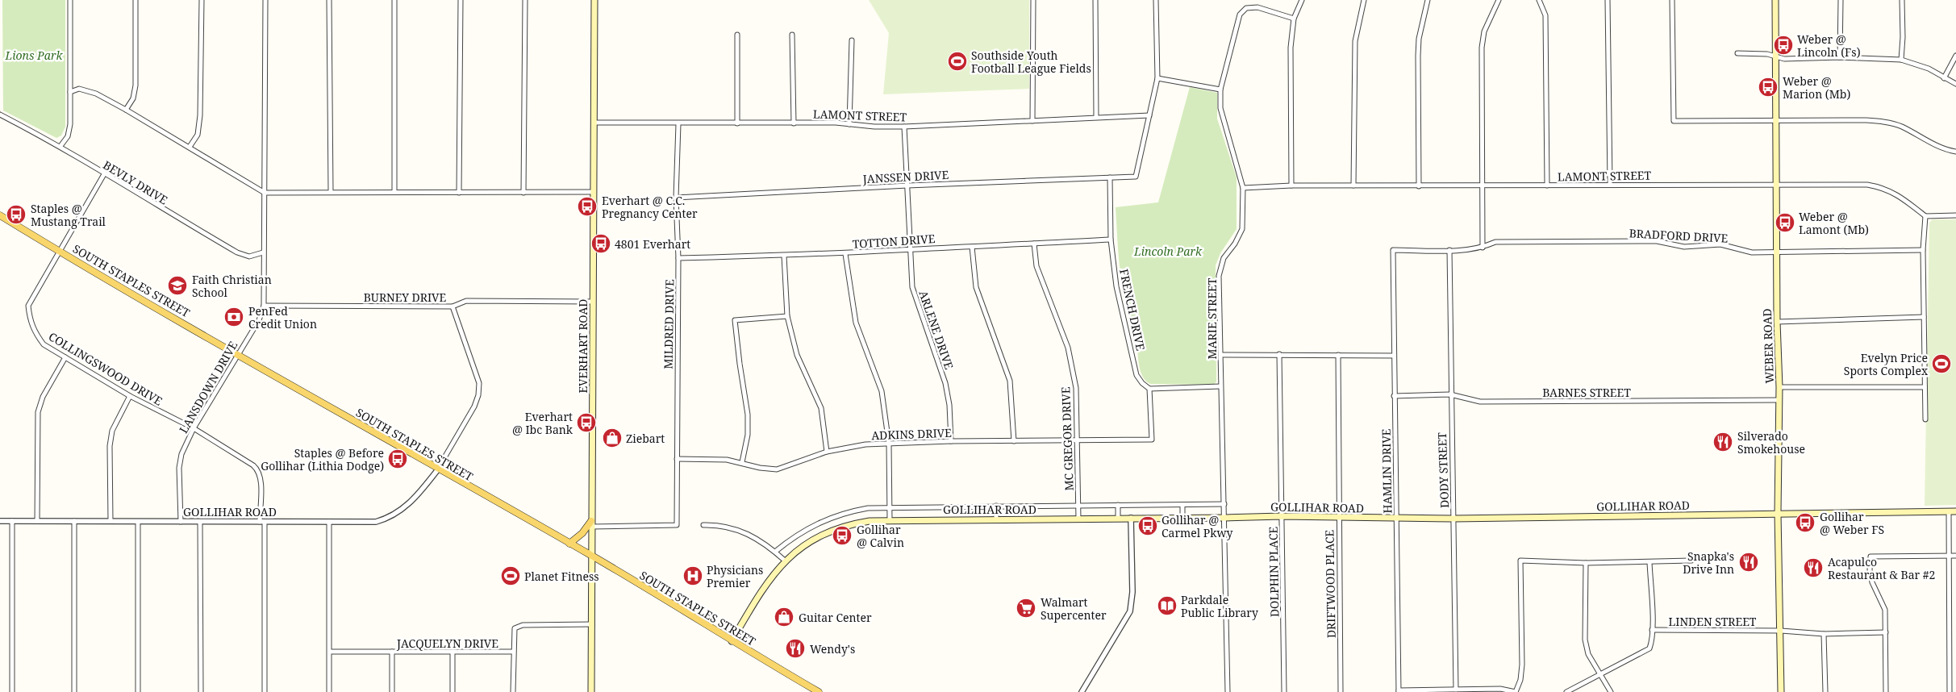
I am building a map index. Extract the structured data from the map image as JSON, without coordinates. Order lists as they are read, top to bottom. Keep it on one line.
{"streets":{"main road":["SOUTH STAPLES STREET","EVERHART ROAD","WEBER ROAD","GOLLIHAR ROAD"],"street":["LAMONT STREET","JANSSEN DRIVE","BEVLY DRIVE","BRADFORD DRIVE","TOTTON DRIVE","BURNEY DRIVE","FRENCH DRIVE","MARIE STREET","MILDRED DRIVE","ARLENE DRIVE","COLLINGSWOOD DRIVE","LANSDOWN DRIVE","BARNES STREET","ADKINS DRIVE","MC GREGOR DRIVE","DODY STREET","HAMLIN DRIVE","DOLPHIN PLACE","DRIFTWOOD PLACE","LINDEN STREET","JACQUELYN DRIVE"]},"crossings":[["LAMONT STREET","JANSSEN DRIVE"],["LAMONT STREET","MARIE STREET"],["LAMONT STREET","MILDRED DRIVE"],["LAMONT STREET","ARLENE DRIVE"],["LAMONT STREET","EVERHART ROAD"],["LAMONT STREET","WEBER ROAD"],["JANSSEN DRIVE","FRENCH DRIVE"],["JANSSEN DRIVE","MILDRED DRIVE"],["JANSSEN DRIVE","ARLENE DRIVE"],["BEVLY DRIVE","COLLINGSWOOD DRIVE"],["BEVLY DRIVE","LANSDOWN DRIVE"],["BRADFORD DRIVE","WEBER ROAD"],["TOTTON DRIVE","FRENCH DRIVE"],["TOTTON DRIVE","MILDRED DRIVE"],["TOTTON DRIVE","ARLENE DRIVE"],["TOTTON DRIVE","MC GREGOR DRIVE"],["SOUTH STAPLES STREET","EVERHART ROAD"],["SOUTH STAPLES STREET","COLLINGSWOOD DRIVE"],["SOUTH STAPLES STREET","LANSDOWN DRIVE"],["SOUTH STAPLES STREET","GOLLIHAR ROAD"],["BURNEY DRIVE","EVERHART ROAD"],["BURNEY DRIVE","LANSDOWN DRIVE"],["FRENCH DRIVE","ADKINS DRIVE"],["MARIE STREET","GOLLIHAR ROAD"],["MILDRED DRIVE","EVERHART ROAD"],["MILDRED DRIVE","ADKINS DRIVE"],["ARLENE DRIVE","ADKINS DRIVE"],["EVERHART ROAD","JACQUELYN DRIVE"],["WEBER ROAD","BARNES STREET"],["WEBER ROAD","GOLLIHAR ROAD"],["WEBER ROAD","LINDEN STREET"],["COLLINGSWOOD DRIVE","LANSDOWN DRIVE"],["COLLINGSWOOD DRIVE","GOLLIHAR ROAD"],["LANSDOWN DRIVE","GOLLIHAR ROAD"],["BARNES STREET","DODY STREET"],["BARNES STREET","HAMLIN DRIVE"],["ADKINS DRIVE","MC GREGOR DRIVE"],["MC GREGOR DRIVE","GOLLIHAR ROAD"],["DODY STREET","HAMLIN DRIVE"],["DODY STREET","GOLLIHAR ROAD"],["HAMLIN DRIVE","GOLLIHAR ROAD"],["GOLLIHAR ROAD","DOLPHIN PLACE"],["GOLLIHAR ROAD","DRIFTWOOD PLACE"]],"parks":["Lions Park","Lincoln Park"],"places":{"bus stop":["Weber @ Lincoln (Fs)","Weber @ Marion (Mb)","Everhart @ C.C. Pregnancy Center","Staples @ Mustang Trail","Weber @ Lamont (Mb)","4801 Everhart","Everhart @ Ibc Bank","Staples @ Before Gollihar (Lithia Dodge)","Gollihar @ Weber FS","Gollihar @ Carmel Pkwy","Gollihar @ Calvin"],"sports":["Southside Youth Football League Fields","Evelyn Price Sports Complex","Planet Fitness"],"school or university":["Faith Christian School"],"bank":["PenFed Credit Union"],"shop":["Ziebart","Guitar Center"],"restaurant":["Silverado Smokehouse","Snapka's Drive Inn","Acapulco Restaurant & Bar #2","Wendy's"],"hospital":["Physicians Premier"],"library":["Parkdale Public Library"],"supermarket":["Walmart Supercenter"]}}
